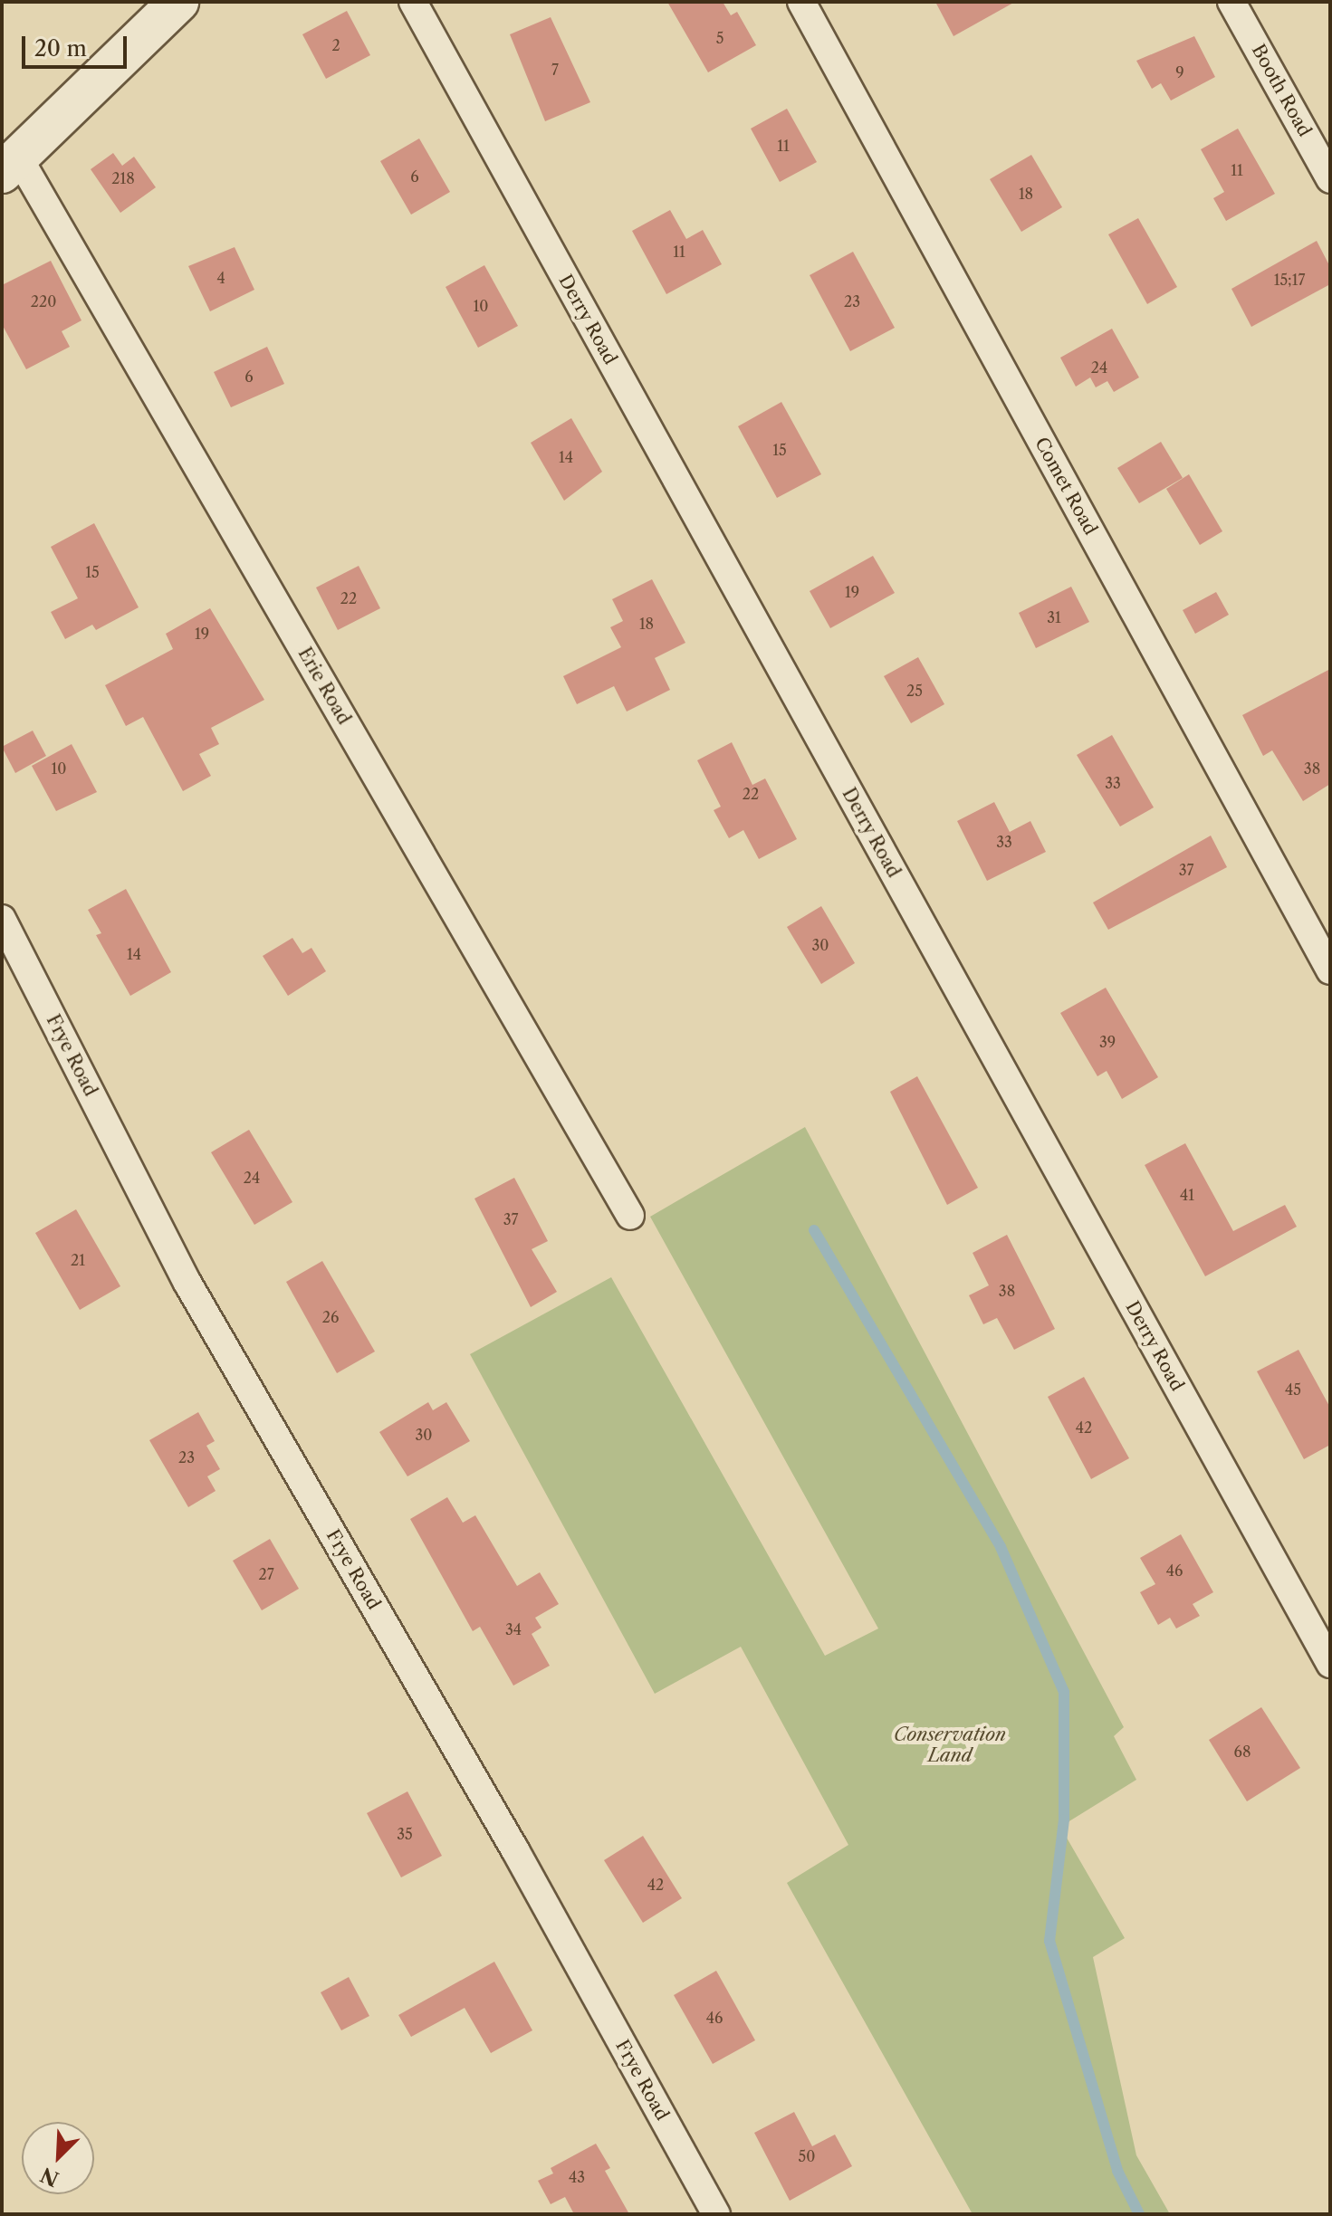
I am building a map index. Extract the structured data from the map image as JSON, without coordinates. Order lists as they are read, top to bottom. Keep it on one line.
{"streets":{"street":["Booth Road","Derry Road","Comet Road","Erie Road","Frye Road"]},"parks":["Conservation Land"],"house_numbers":["5","2","7","9","11","11","6","218","18","11","4","15;17","220","23","10","24","6","15","14","15","19","22","31","18","19","25","10","38","33","22","33","37","30","14","39","24","41","37","21","38","26","45","42","30","23","46","27","34","68","35","42","46","50","43"],"scale_bar":"20 m","north":"bottom left"}
